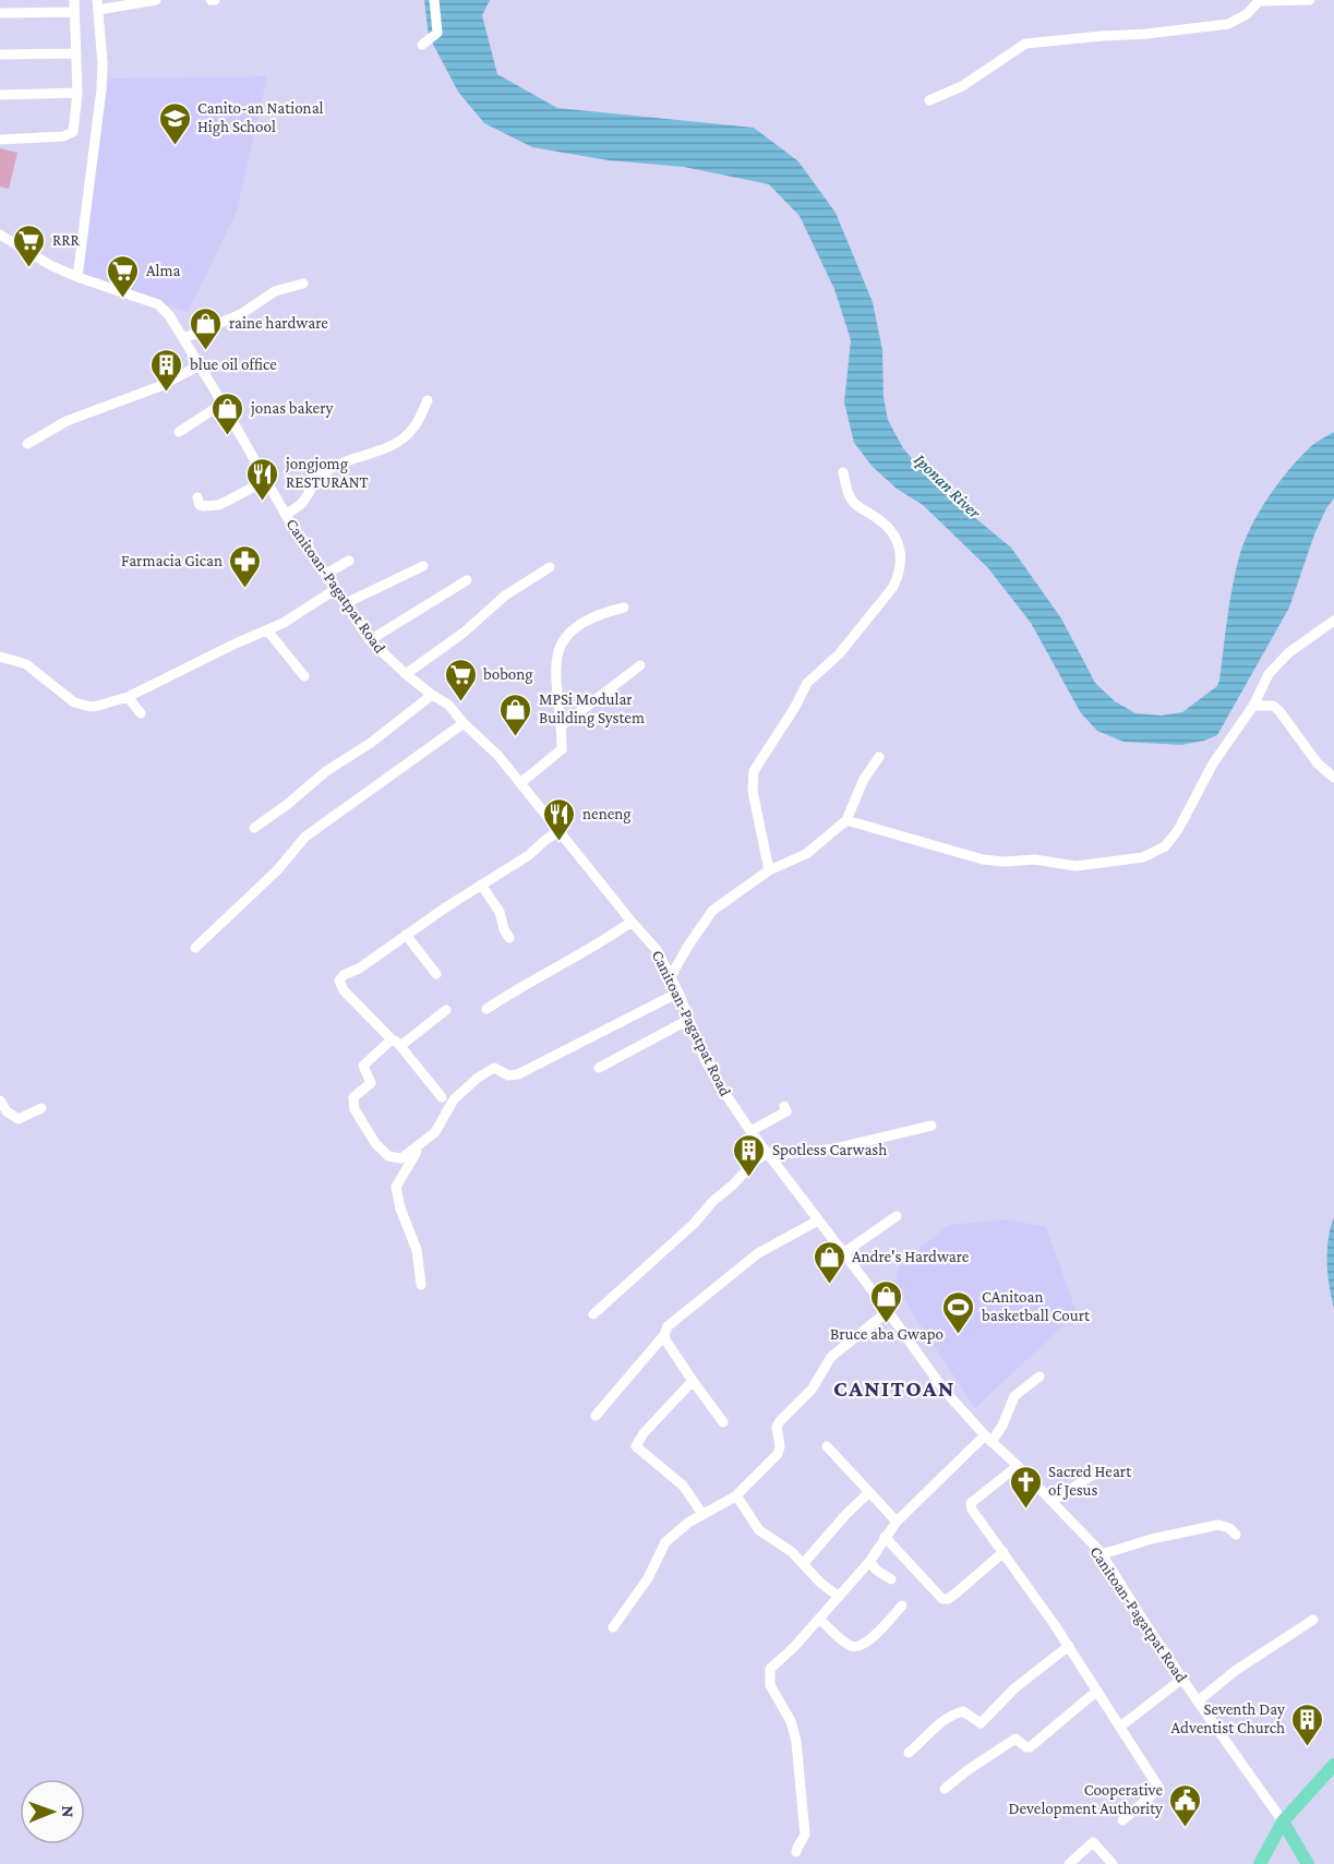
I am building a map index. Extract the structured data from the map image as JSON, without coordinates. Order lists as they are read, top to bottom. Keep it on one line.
{"streets":{"street":["Canitoan-Pagatpat Road"]},"districts":["CANITOAN"],"water":["Iponan River"],"places":{"school or university":["Canito-an National High School"],"supermarket":["RRR","Alma","bobong"],"shop":["raine hardware","jonas bakery","MPSi Modular Building System","Andre's Hardware","Bruce aba Gwapo"],"building":["blue oil office","Spotless Carwash","Seventh Day Adventist Church"],"restaurant":["jongjomg RESTURANT","neneng"],"pharmacy":["Farmacia Gican"],"sports":["CAnitoan basketball Court"],"church":["Sacred Heart of Jesus"],"public building":["Cooperative Development Authority"]},"north":"right"}
